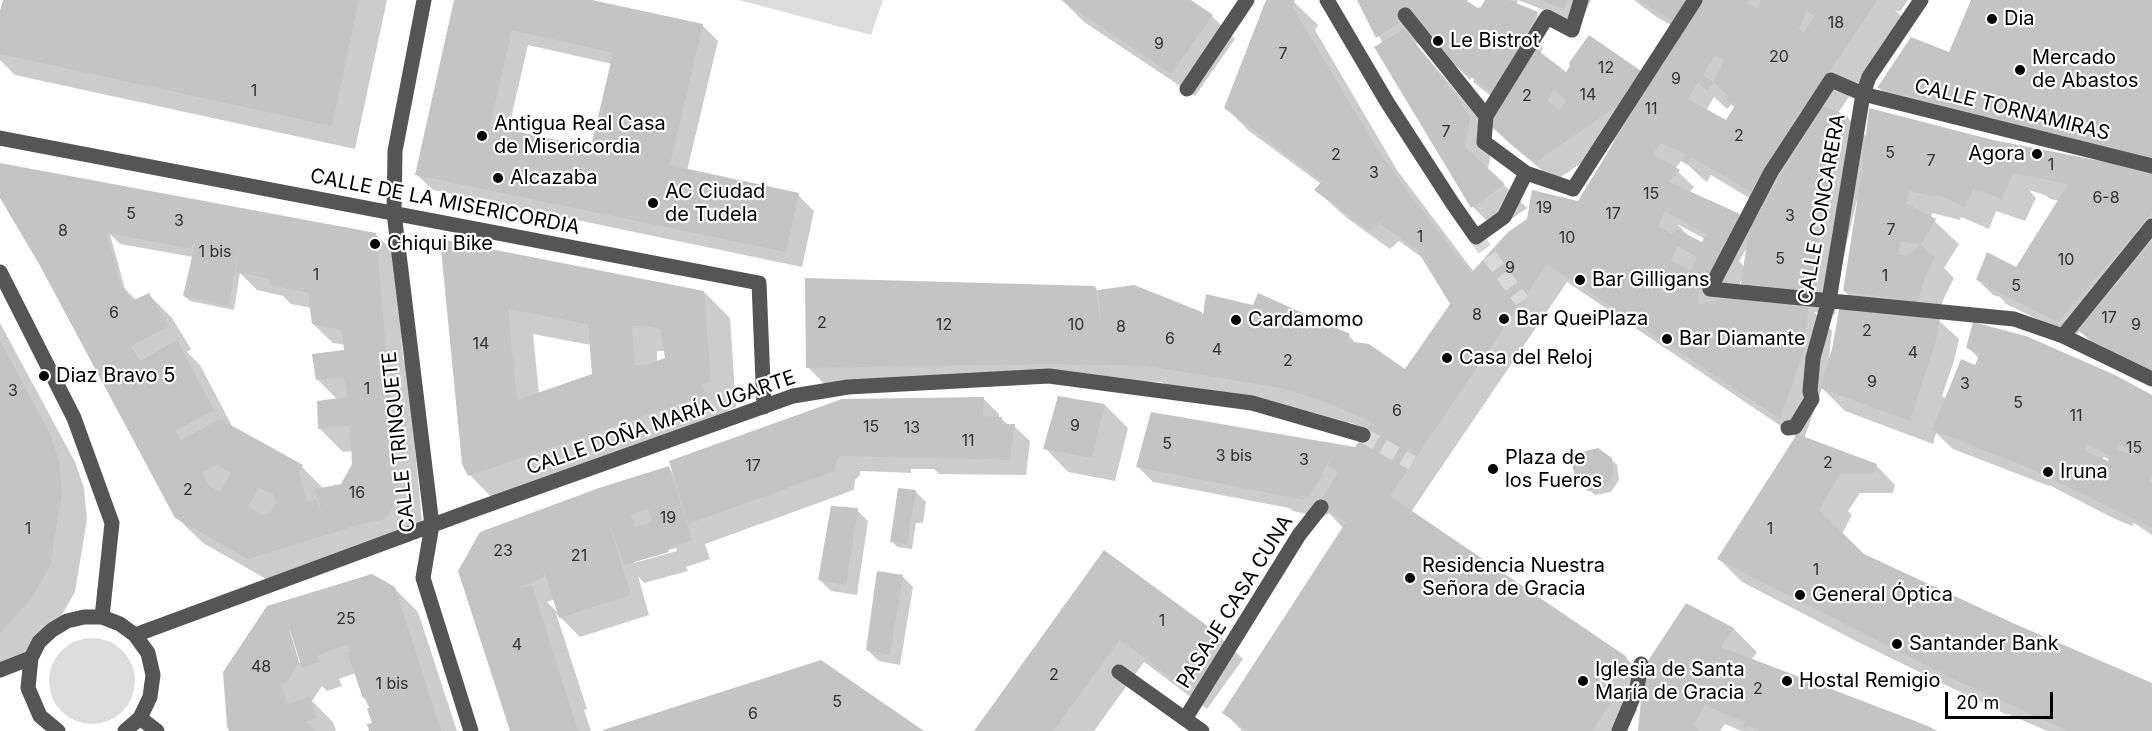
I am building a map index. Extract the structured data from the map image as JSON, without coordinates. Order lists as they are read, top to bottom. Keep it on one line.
{"streets":{"street":["CALLE TORNAMIRAS","CALLE DE LA MISERICORDIA","CALLE CONCARERA","CALLE DOÑA MARÍA UGARTE","CALLE TRINQUETE","PASAJE CASA CUNA"]},"crossings":[["CALLE TORNAMIRAS","CALLE CONCARERA"],["CALLE DE LA MISERICORDIA","CALLE DOÑA MARÍA UGARTE"],["CALLE DE LA MISERICORDIA","CALLE TRINQUETE"],["CALLE DOÑA MARÍA UGARTE","CALLE TRINQUETE"]],"places":["Dia","Le Bistrot","Mercado de Abastos","Antigua Real Casa de Misericordia","Agora","Alcazaba","AC Ciudad de Tudela","Chiqui Bike","Bar Gilligans","Bar QueiPlaza","Cardamomo","Bar Diamante","Casa del Reloj","Diaz Bravo 5","Plaza de los Fueros","Iruna","Residencia Nuestra Señora de Gracia","General Óptica","Santander Bank","Iglesia de Santa María de Gracia","Hostal Remigio"],"house_numbers":["18","9","7","20","12","9","1","14","2","11","7","2","5","2","7","1","3","15","6-8","19","5","17","3","3","7","8","1","10","1 bis","5","10","9","1","1","5","6","8","17","2","12","10","9","8","2","6","14","4","4","2","9","3","1","3","5","6","11","9","15","13","11","5","15","3 bis","3","2","17","2","16","19","1","1","23","21","1","25","1","4","48","2","1 bis","2","5","6"],"scale_bar":"20 m"}
